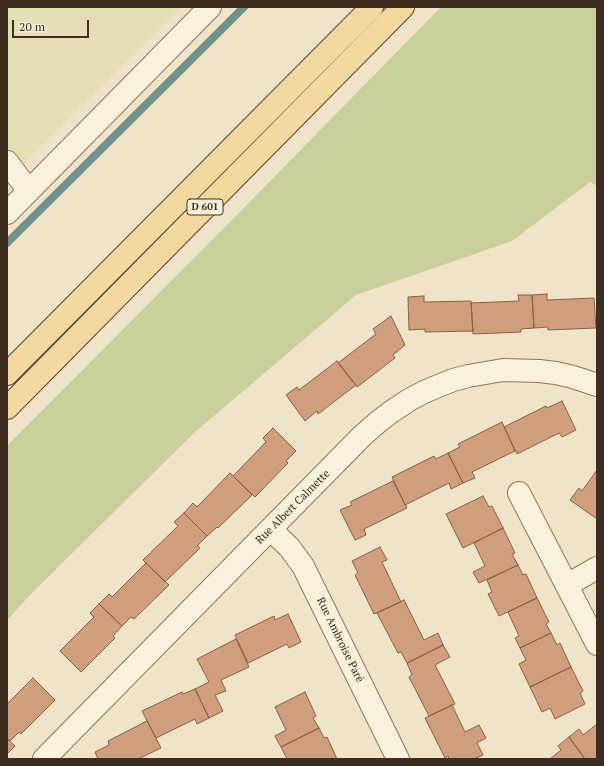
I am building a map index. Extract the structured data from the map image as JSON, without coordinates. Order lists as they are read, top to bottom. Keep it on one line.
{"streets":{"main road":["D 601"],"street":["Rue Albert Calmette","Rue Ambroise Paré"]},"crossings":[["Rue Albert Calmette","Rue Ambroise Paré"]],"scale_bar":"20 m"}
